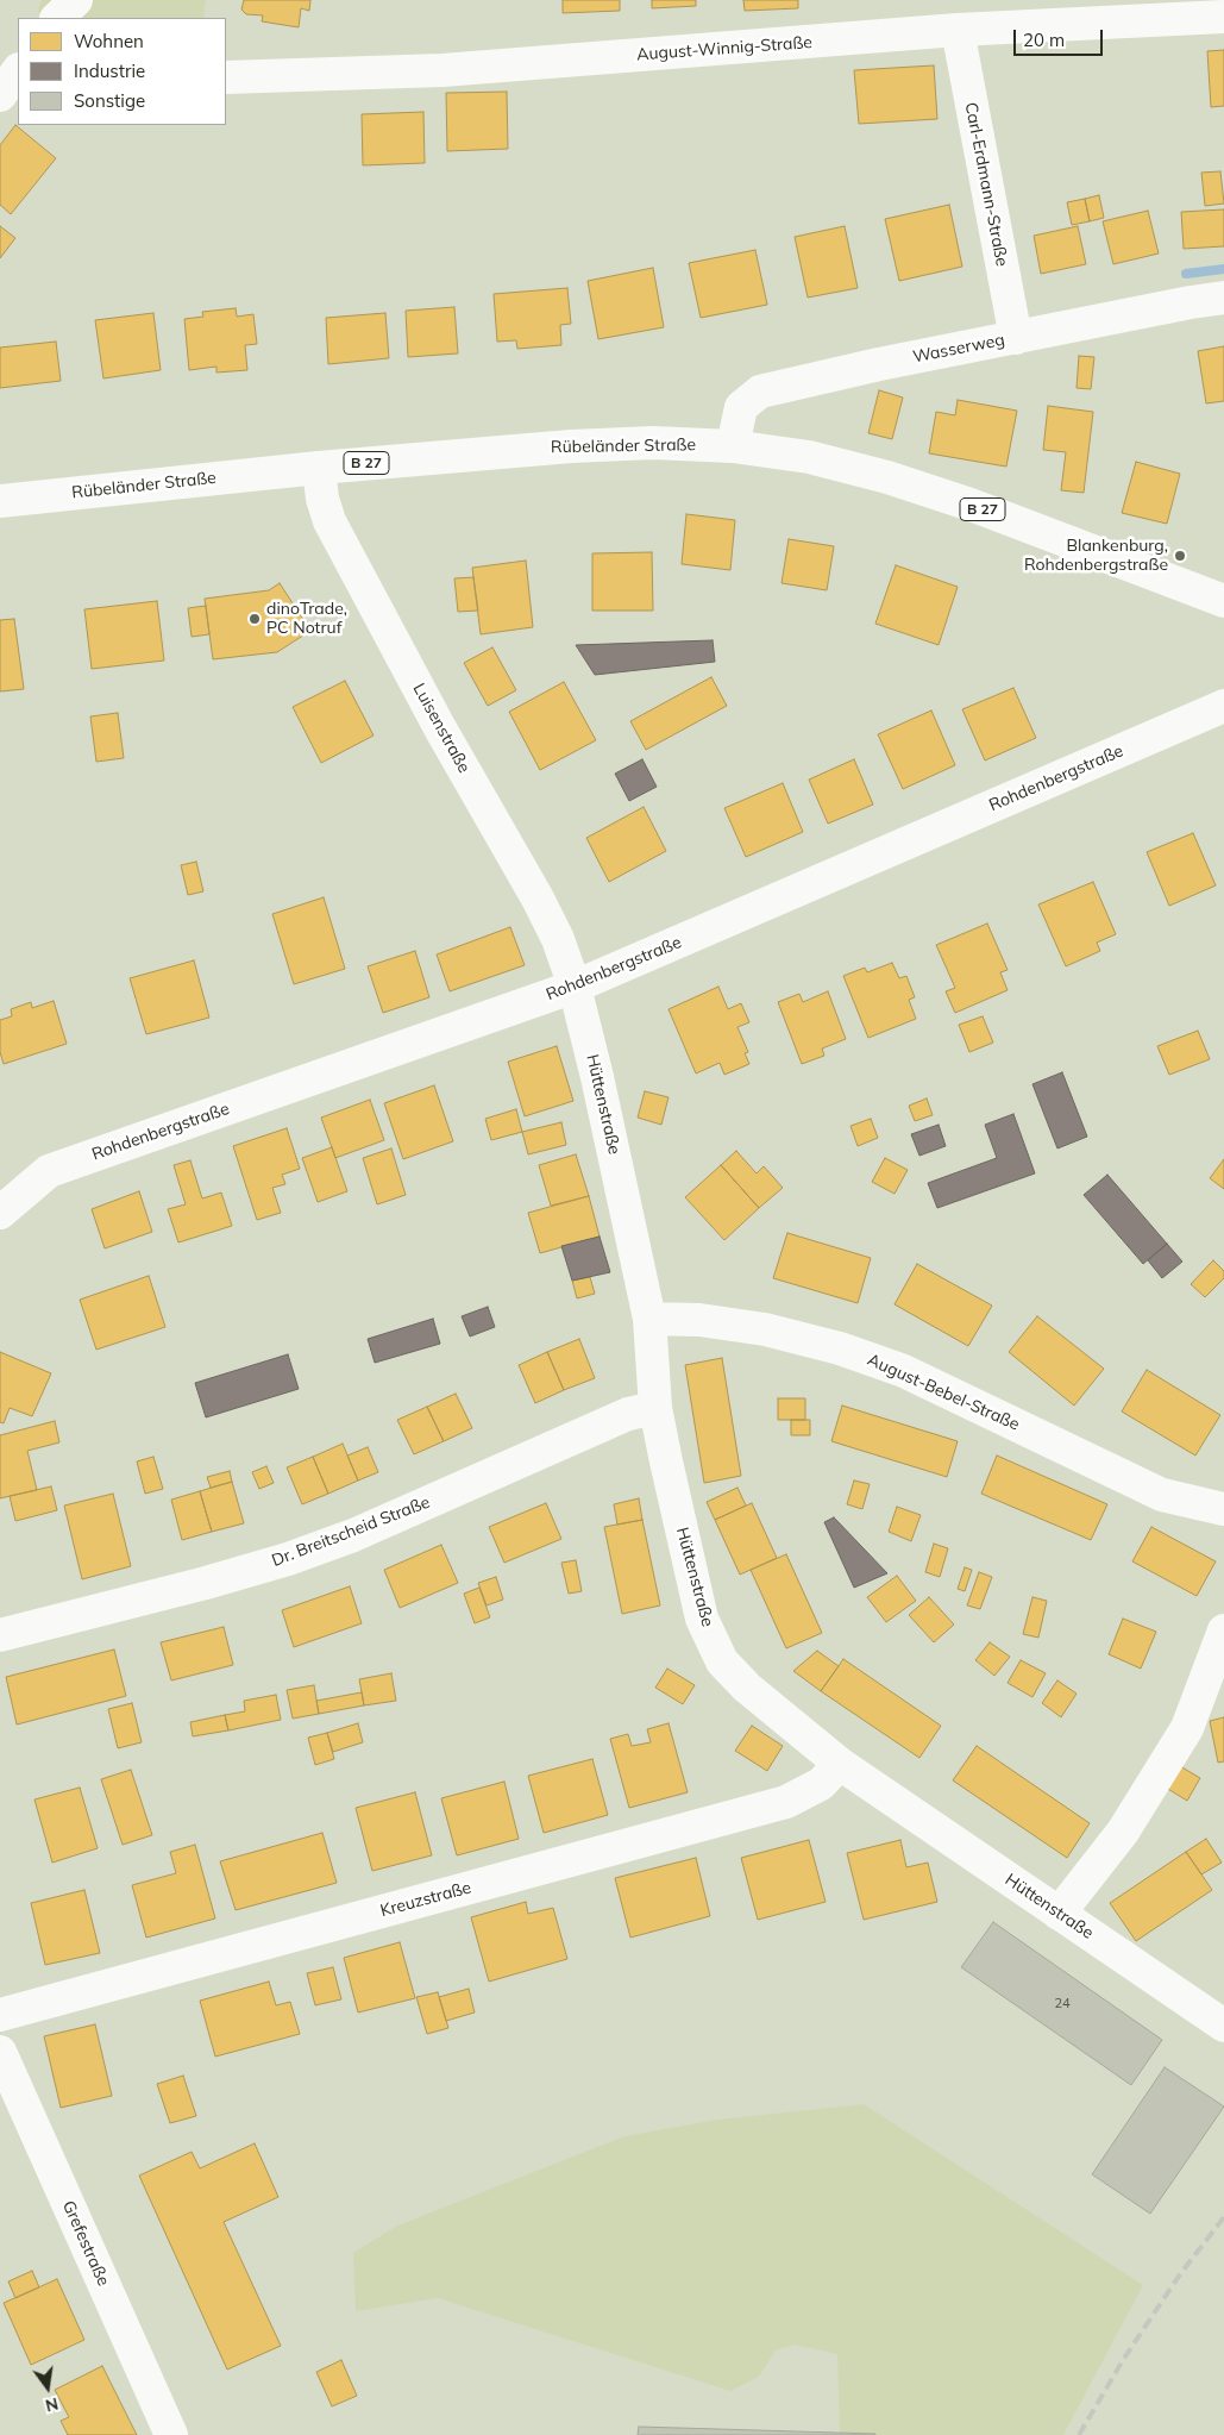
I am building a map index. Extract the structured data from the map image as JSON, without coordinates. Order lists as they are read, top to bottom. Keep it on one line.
{"streets":{"street":["August-Winnig-Straße","Carl-Erdmann-Straße","Wasserweg","Rübeländer Straße","B 27","Luisenstraße","Rohdenbergstraße","Hüttenstraße","August-Bebel-Straße","Dr. Breitscheid Straße","Kreuzstraße","Grefestraße"]},"crossings":[["August-Winnig-Straße","Carl-Erdmann-Straße"],["Carl-Erdmann-Straße","Wasserweg"],["Wasserweg","Rübeländer Straße"],["Rübeländer Straße","Luisenstraße"],["Luisenstraße","Rohdenbergstraße"],["Luisenstraße","Hüttenstraße"],["Rohdenbergstraße","Hüttenstraße"],["Hüttenstraße","August-Bebel-Straße"],["Hüttenstraße","Dr. Breitscheid Straße"],["Hüttenstraße","Kreuzstraße"]],"places":["Blankenburg, Rohdenbergstraße","dinoTrade, PC Notruf"],"house_numbers":["24"],"legend":["Wohnen","Industrie","Sonstige"],"scale_bar":"20 m","north":"bottom"}
